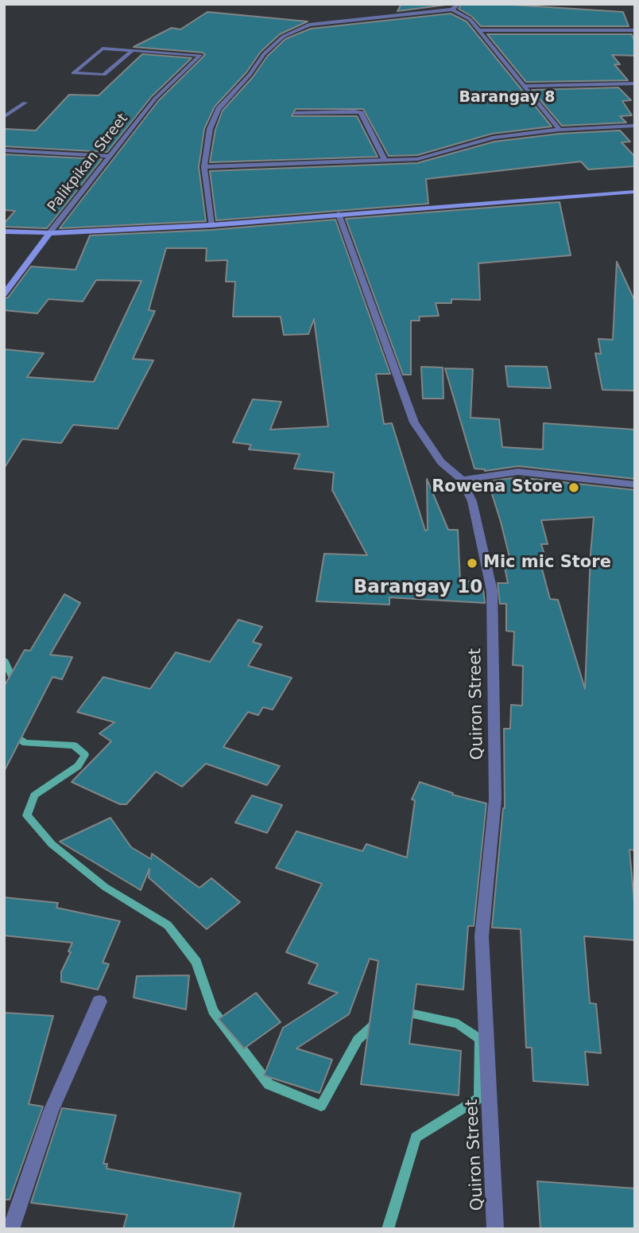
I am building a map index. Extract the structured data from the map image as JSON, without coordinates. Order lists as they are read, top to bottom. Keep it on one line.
{"streets":{"street":["Palikpikan Street","Quiron Street"]},"districts":["Barangay 8","Barangay 10"],"places":["Rowena Store","Mic mic Store"]}
